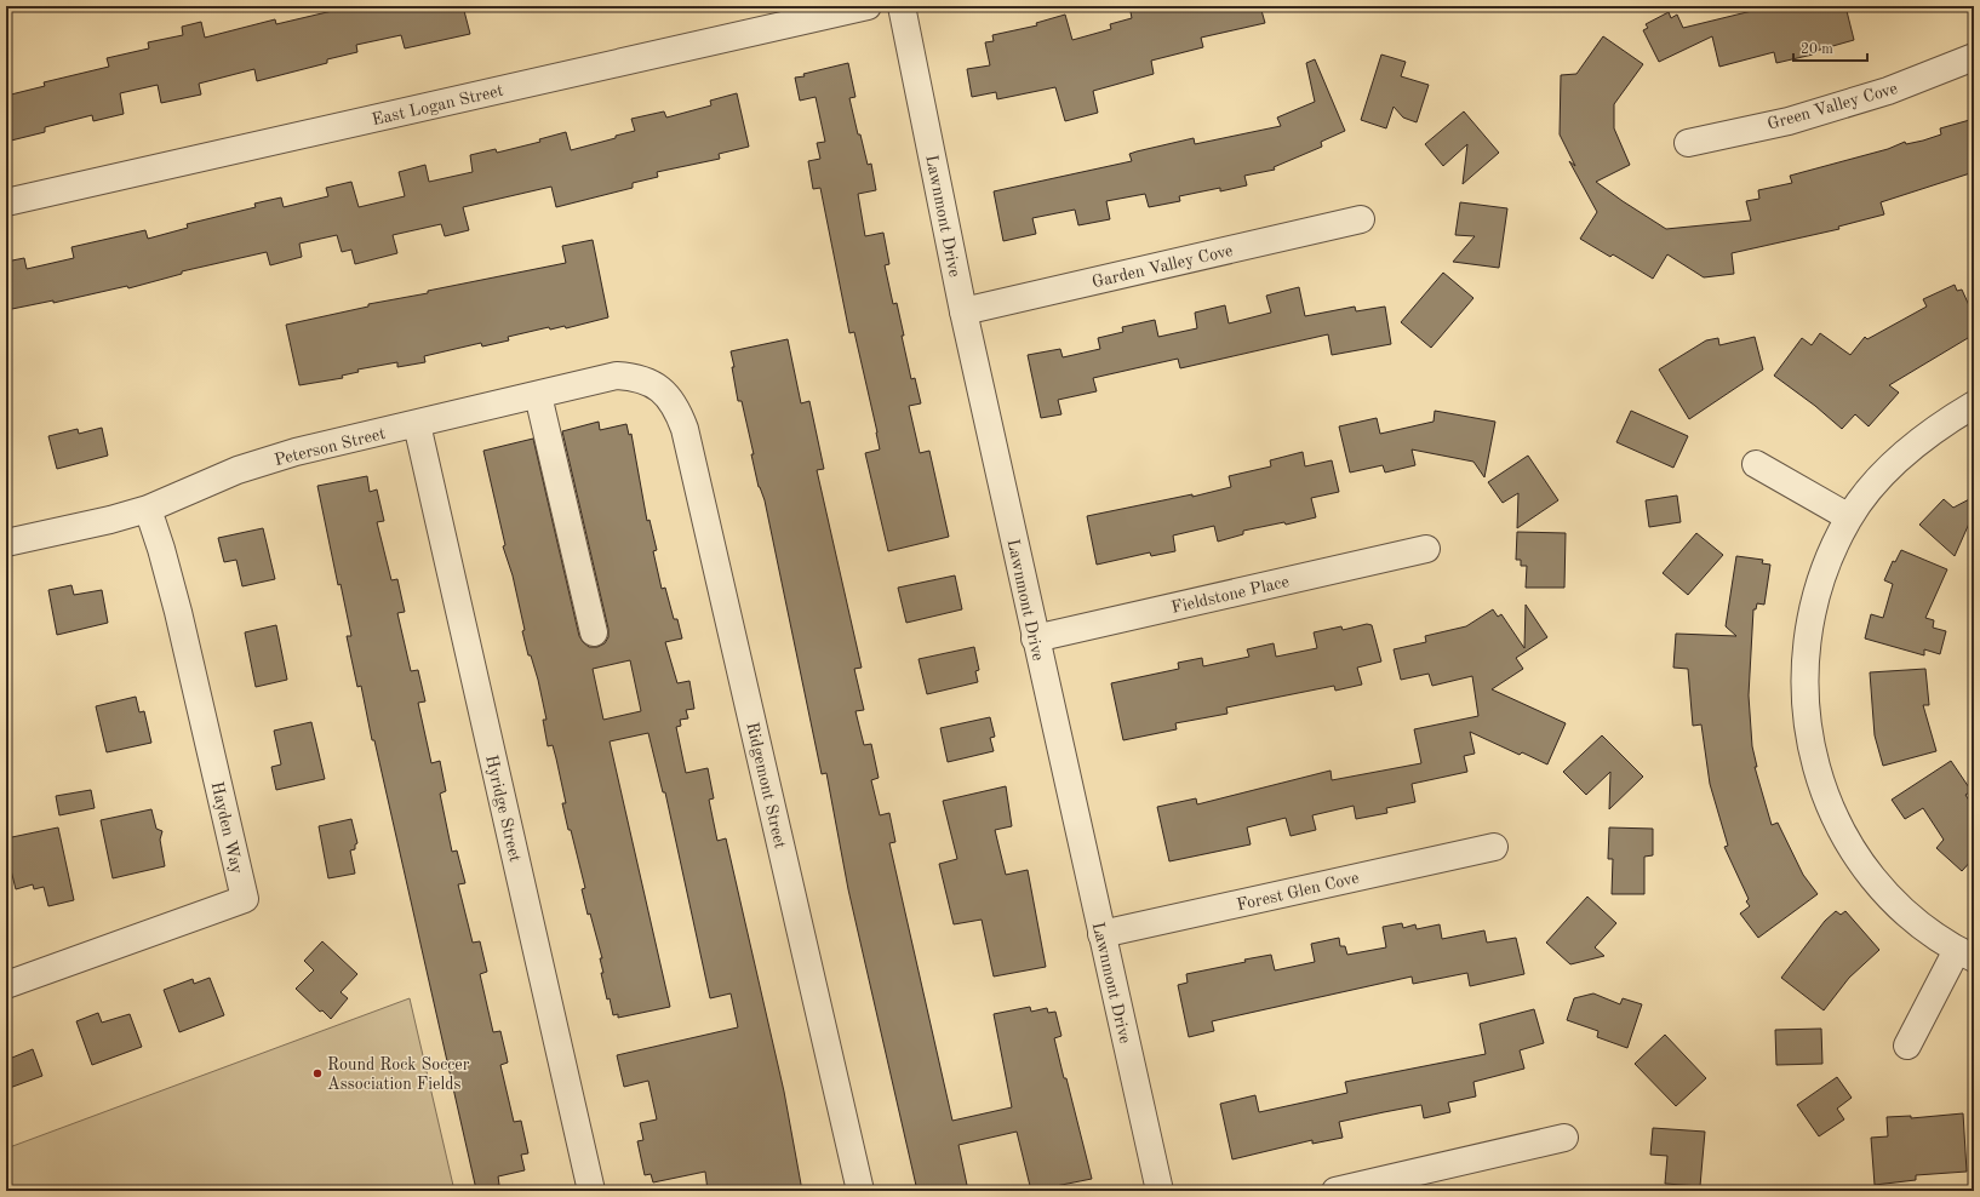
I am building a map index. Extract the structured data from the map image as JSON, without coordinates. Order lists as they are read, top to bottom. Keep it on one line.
{"streets":{"street":["East Logan Street","Green Valley Cove","Lawnmont Drive","Garden Valley Cove","Peterson Street","Fieldstone Place","Ridgemont Street","Hyridge Street","Hayden Way","Forest Glen Cove"]},"crossings":[["Lawnmont Drive","Garden Valley Cove"],["Lawnmont Drive","Fieldstone Place"],["Lawnmont Drive","Forest Glen Cove"],["Peterson Street","Ridgemont Street"],["Peterson Street","Hyridge Street"],["Peterson Street","Hayden Way"]],"places":["Round Rock Soccer Association Fields"],"scale_bar":"20 m"}
